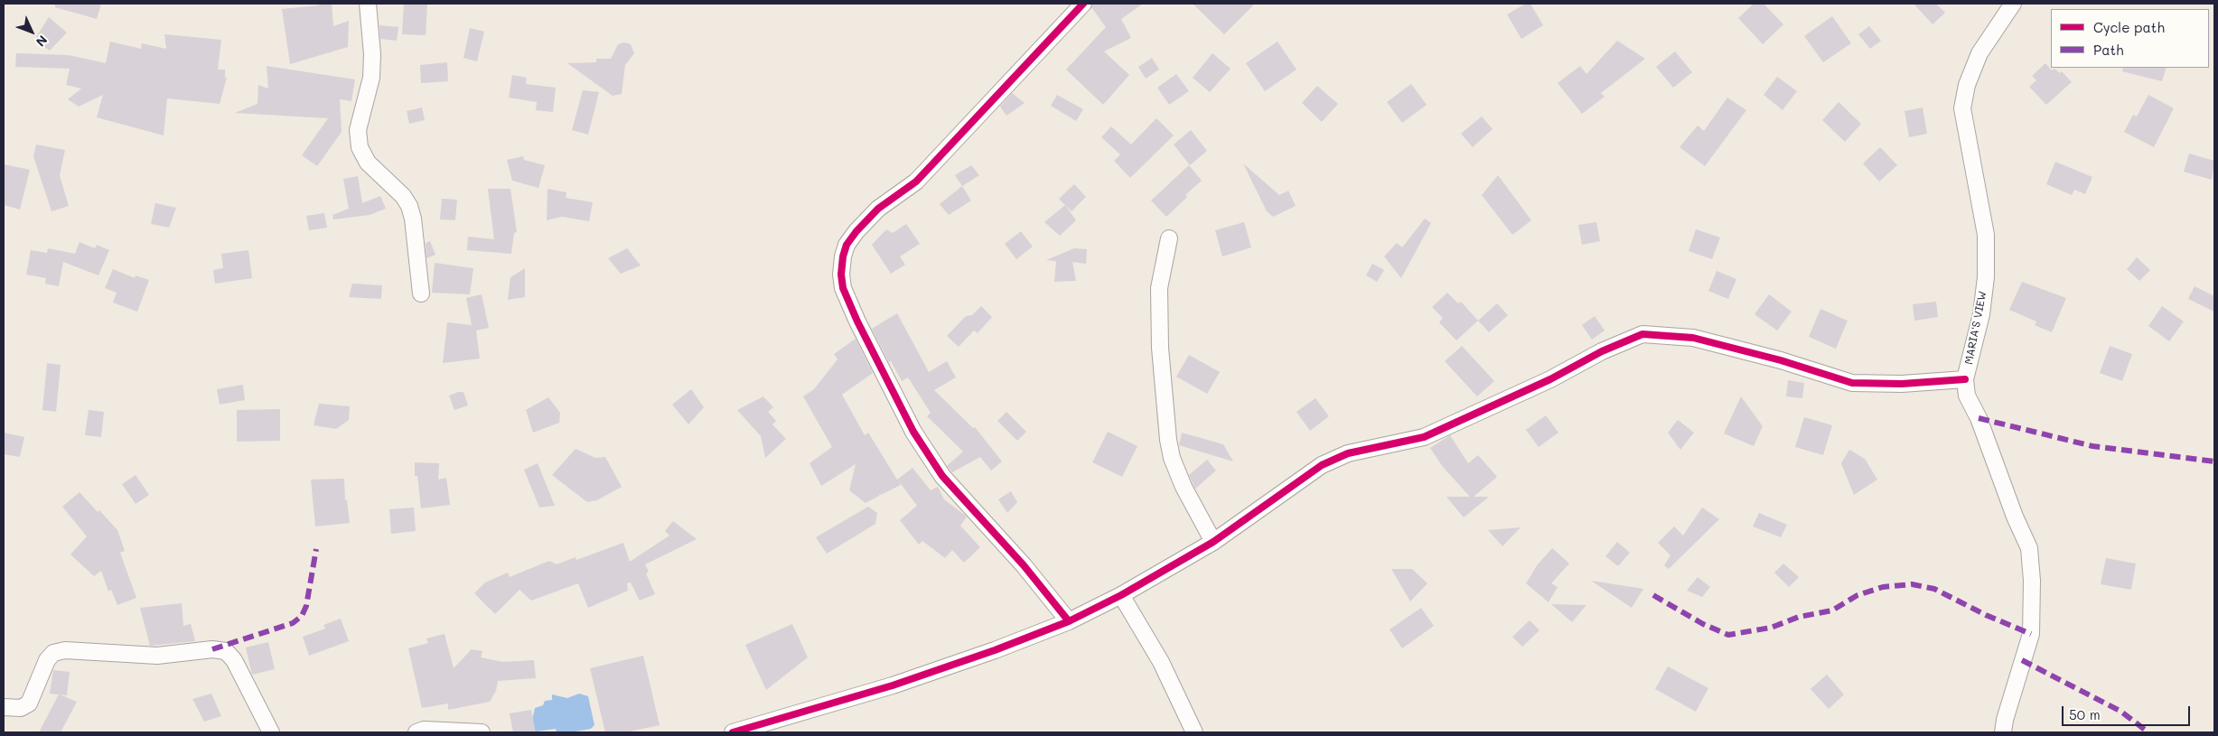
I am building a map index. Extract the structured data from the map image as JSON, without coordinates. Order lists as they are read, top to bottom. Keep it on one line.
{"streets":{"street":["MARIA'S VIEW"]},"legend":["Cycle path","Path"],"scale_bar":"50 m","north":"bottom right"}
